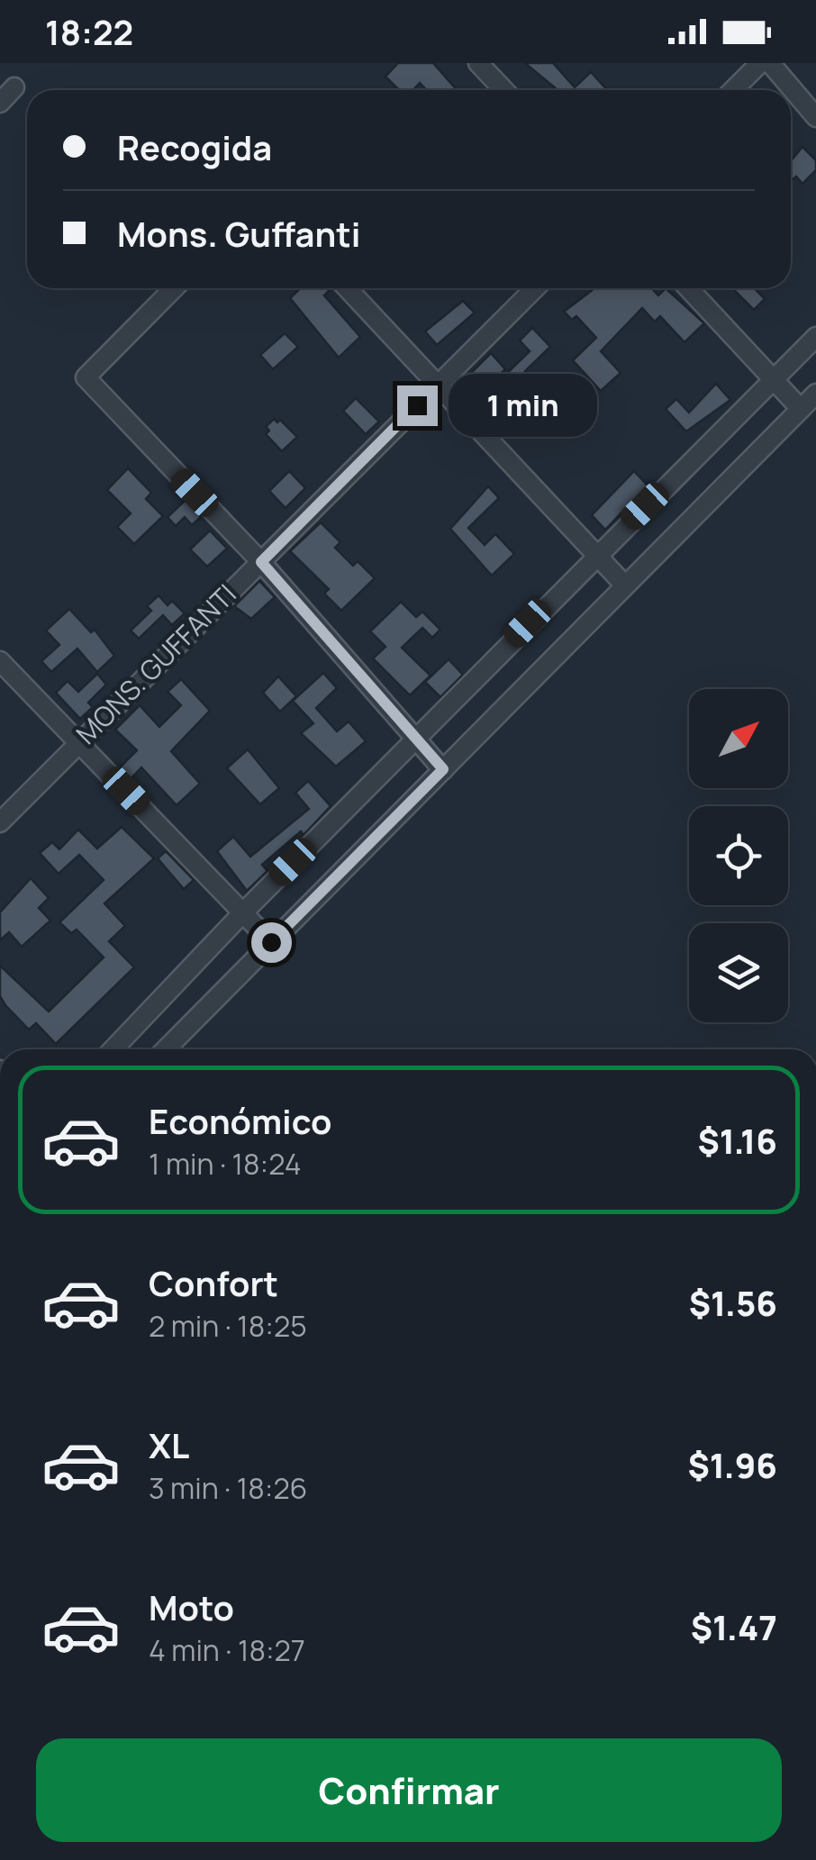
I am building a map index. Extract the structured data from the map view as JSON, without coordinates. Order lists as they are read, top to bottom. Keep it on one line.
{"streets":{"street":["MONS. GUFFANTI"]},"north":"top right","page":{"status":"18:22","banner":["Recogida","Mons. Guffanti"],"bubble":"1 min","list":[{"name":"Económico","note":"1 min · 18:24","value":"$1.16"},{"name":"Confort","note":"2 min · 18:25","value":"$1.56"},{"name":"XL","note":"3 min · 18:26","value":"$1.96"},{"name":"Moto","note":"4 min · 18:27","value":"$1.47"}],"buttons":"Confirmar"}}
